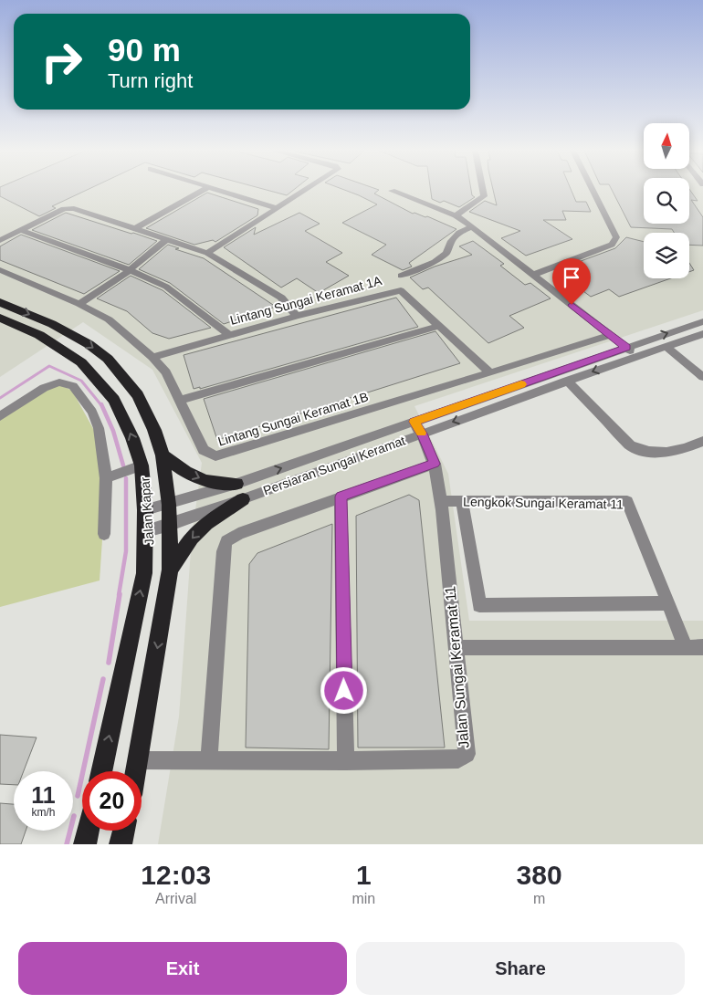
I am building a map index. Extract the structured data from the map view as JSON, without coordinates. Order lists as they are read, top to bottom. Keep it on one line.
{"streets":{"highway":["Jalan Kapar"],"street":["Lintang Sungai Keramat 1A","Lintang Sungai Keramat 1B","Persiaran Sungai Keramat","Lengkok Sungai Keramat 11","Jalan Sungai Keramat 11"]},"crossings":[["Lintang Sungai Keramat 1A","Lintang Sungai Keramat 1B"],["Persiaran Sungai Keramat","Jalan Kapar"],["Persiaran Sungai Keramat","Jalan Sungai Keramat 11"],["Lengkok Sungai Keramat 11","Jalan Sungai Keramat 11"],["Jalan Kapar","Jalan Sungai Keramat 11"]],"north":"top","page":{"turn":["90 m","Turn right"],"speed":"11 km/h","limit":"20","eta":["12:03","Arrival","1","min","380","m"],"buttons":["Exit","Share"]}}
